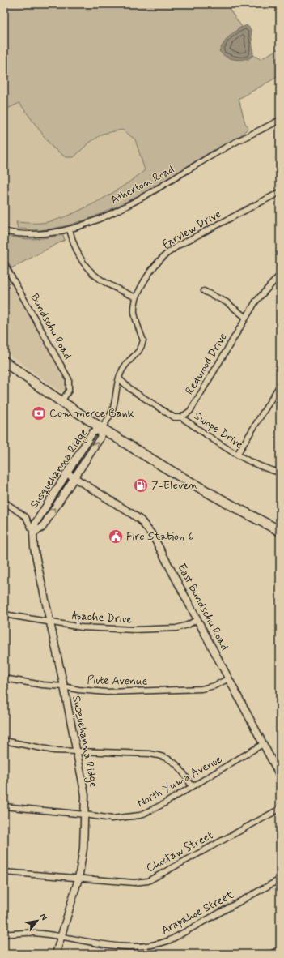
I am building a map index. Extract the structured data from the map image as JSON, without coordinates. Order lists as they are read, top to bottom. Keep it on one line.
{"streets":{"street":["Atherton Road","Farview Drive","Bundschu Road","Redwood Drive","Swope Drive","Susquehanna Ridge","East Bundschu Road","Apache Drive","Piute Avenue","North Yuma Avenue","Choctaw Street","Arapahoe Street"]},"crossings":[["Farview Drive","Swope Drive"],["Farview Drive","Susquehanna Ridge"],["Redwood Drive","Swope Drive"],["Susquehanna Ridge","East Bundschu Road"],["Susquehanna Ridge","Apache Drive"],["Susquehanna Ridge","Piute Avenue"],["Susquehanna Ridge","North Yuma Avenue"],["Susquehanna Ridge","Choctaw Street"],["Susquehanna Ridge","Arapahoe Street"],["East Bundschu Road","Apache Drive"],["East Bundschu Road","Piute Avenue"],["East Bundschu Road","North Yuma Avenue"]],"places":{"bank":["Commerce Bank"],"fuel station":["7-Eleven"],"public building":["Fire Station 6"]},"north":"top right"}
